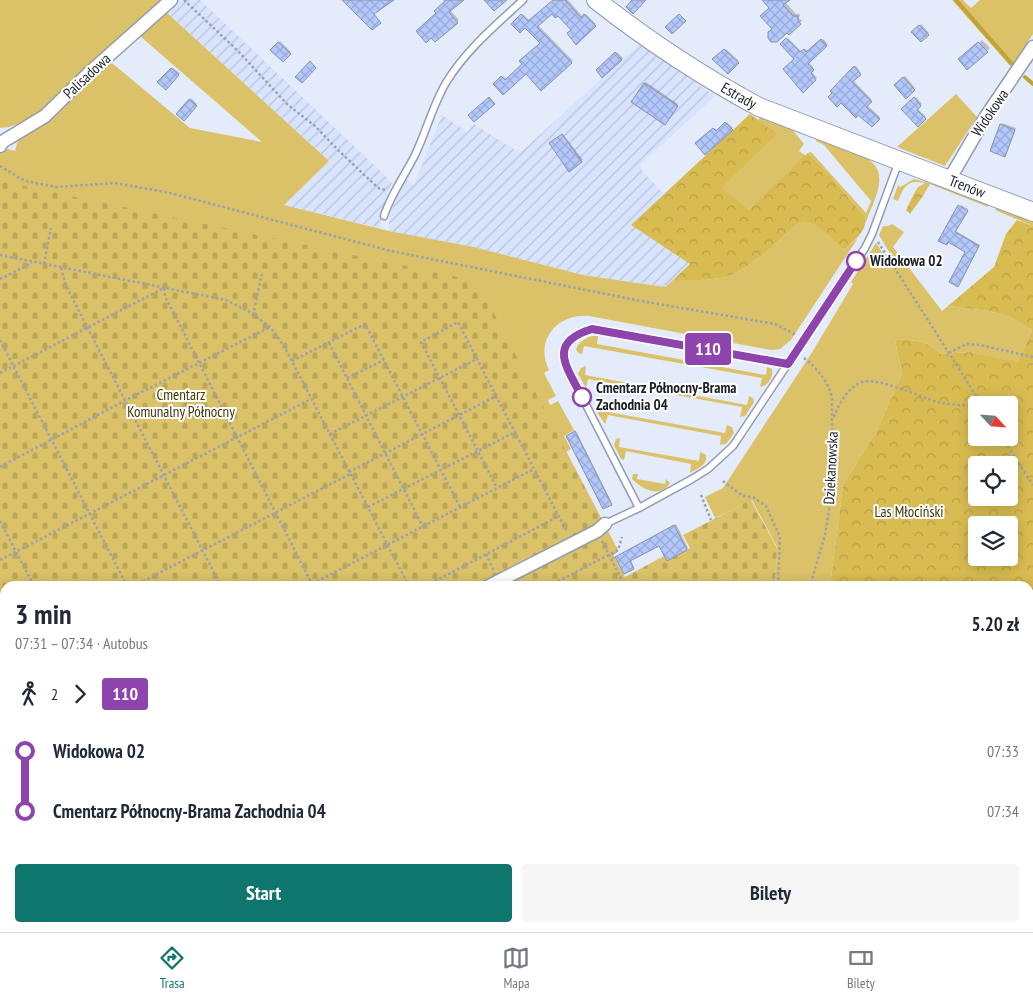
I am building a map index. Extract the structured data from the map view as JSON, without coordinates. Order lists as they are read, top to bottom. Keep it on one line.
{"streets":{"main road":["Estrady","Trenów"],"street":["Palisadowa","Widokowa"],"path":["Dziekanowska"]},"crossings":[["Estrady","Trenów"],["Widokowa","Trenów"]],"parks":["Cmentarz Komunalny Północny","Las Młociński"],"places":["Widokowa 02","Cmentarz Północny-Brama Zachodnia 04"],"lines":["bus line 110"],"north":"bottom right","page":{"on_map":"110","heading":["3 min","07:31 – 07:34 · Autobus","5.20 zł"],"legs":["2","110"],"list":[{"name":"Widokowa 02","value":"07:33"},{"name":"Cmentarz Północny-Brama Zachodnia 04","value":"07:34"}],"buttons":["Start","Bilety"],"tabs":["Trasa","Mapa","Bilety"]}}
